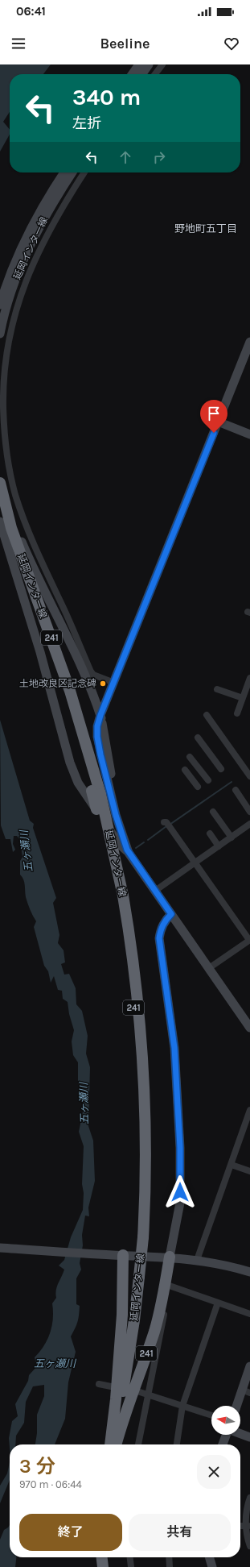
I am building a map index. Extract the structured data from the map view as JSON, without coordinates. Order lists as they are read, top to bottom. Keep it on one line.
{"streets":{"highway":["延岡インター線","241"]},"districts":["野地町五丁目"],"water":["五ヶ瀬川"],"places":["土地改良区記念碑"],"north":"left","page":{"status":"06:41","header":"Beeline","turn":["340 m","左折"],"heading":["3 分","970 m · 06:44"],"buttons":["終了","共有"]}}
